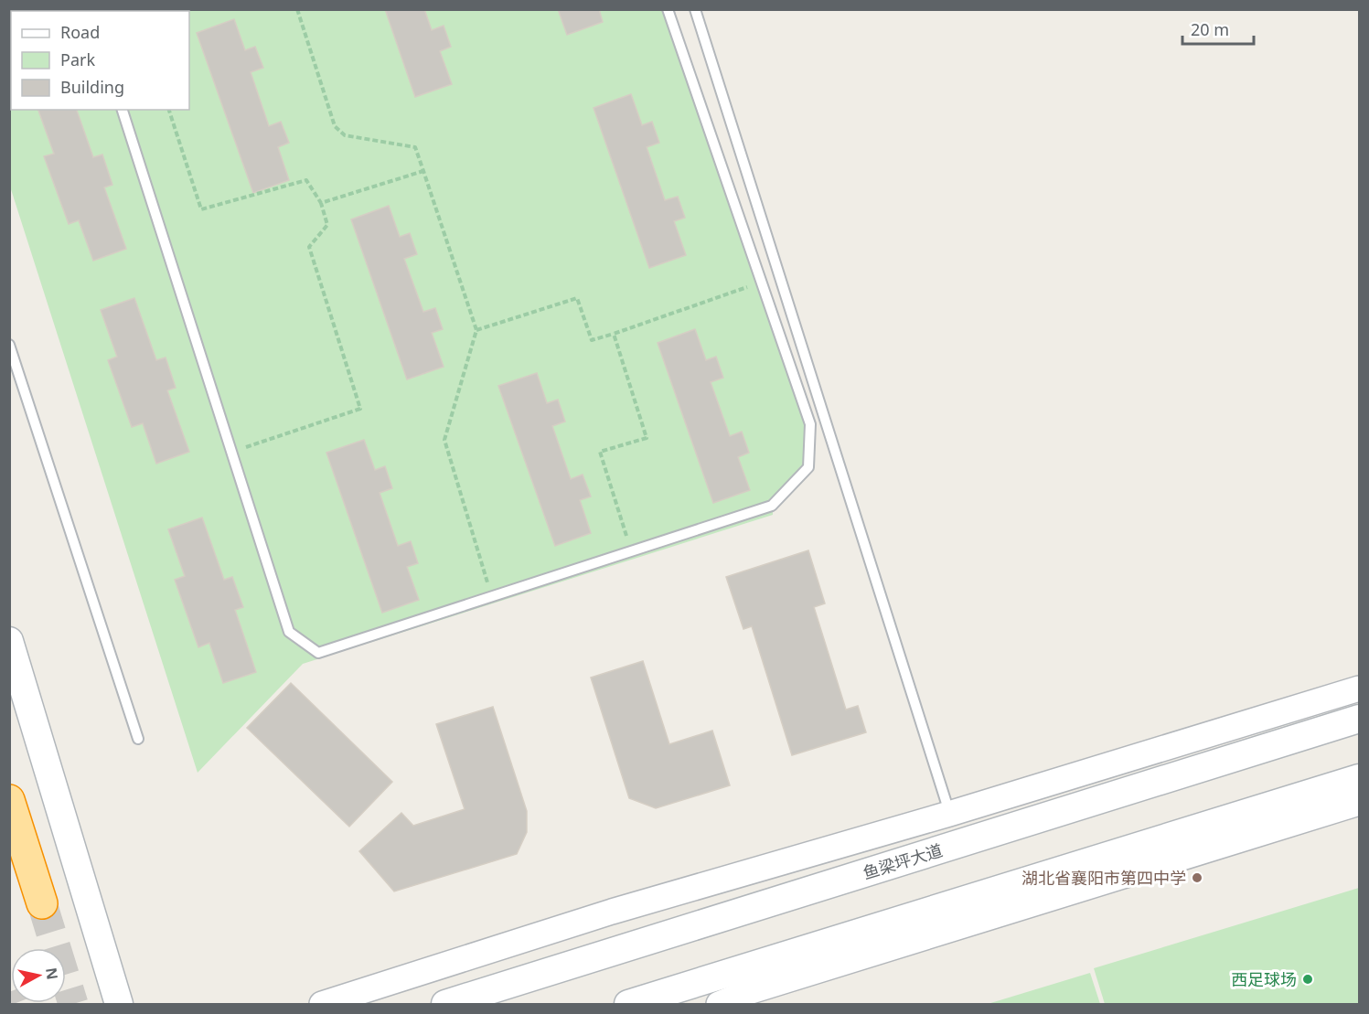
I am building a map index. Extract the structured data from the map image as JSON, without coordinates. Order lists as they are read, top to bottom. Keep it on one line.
{"streets":{"main road":["鱼梁坪大道"]},"places":["湖北省襄阳市第四中学","西足球场"],"legend":["Road","Park","Building"],"scale_bar":"20 m","north":"right"}
